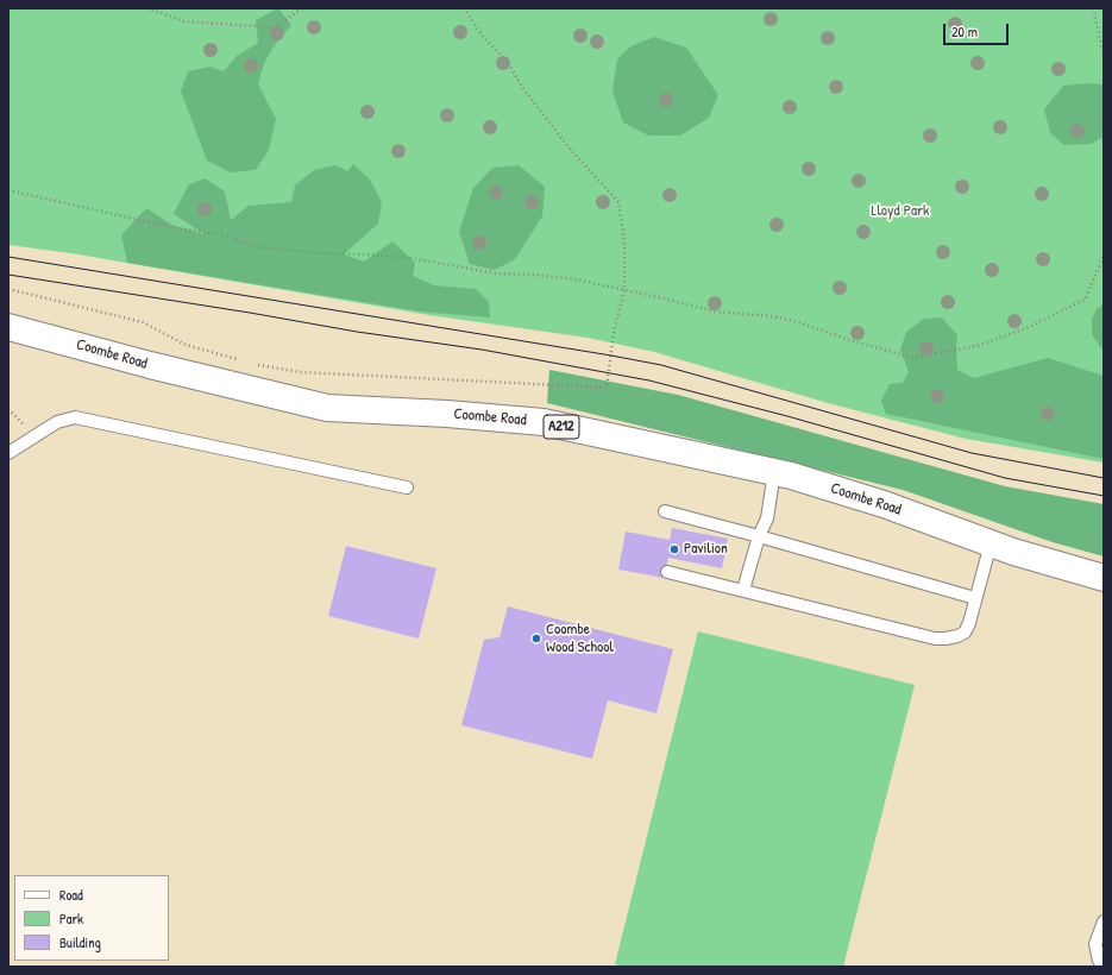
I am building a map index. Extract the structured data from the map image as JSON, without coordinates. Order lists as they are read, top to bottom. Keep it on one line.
{"streets":{"main road":["Coombe Road","A212"]},"parks":["Lloyd Park"],"places":["Pavilion","Coombe Wood School"],"legend":["Road","Park","Building"],"scale_bar":"20 m"}
